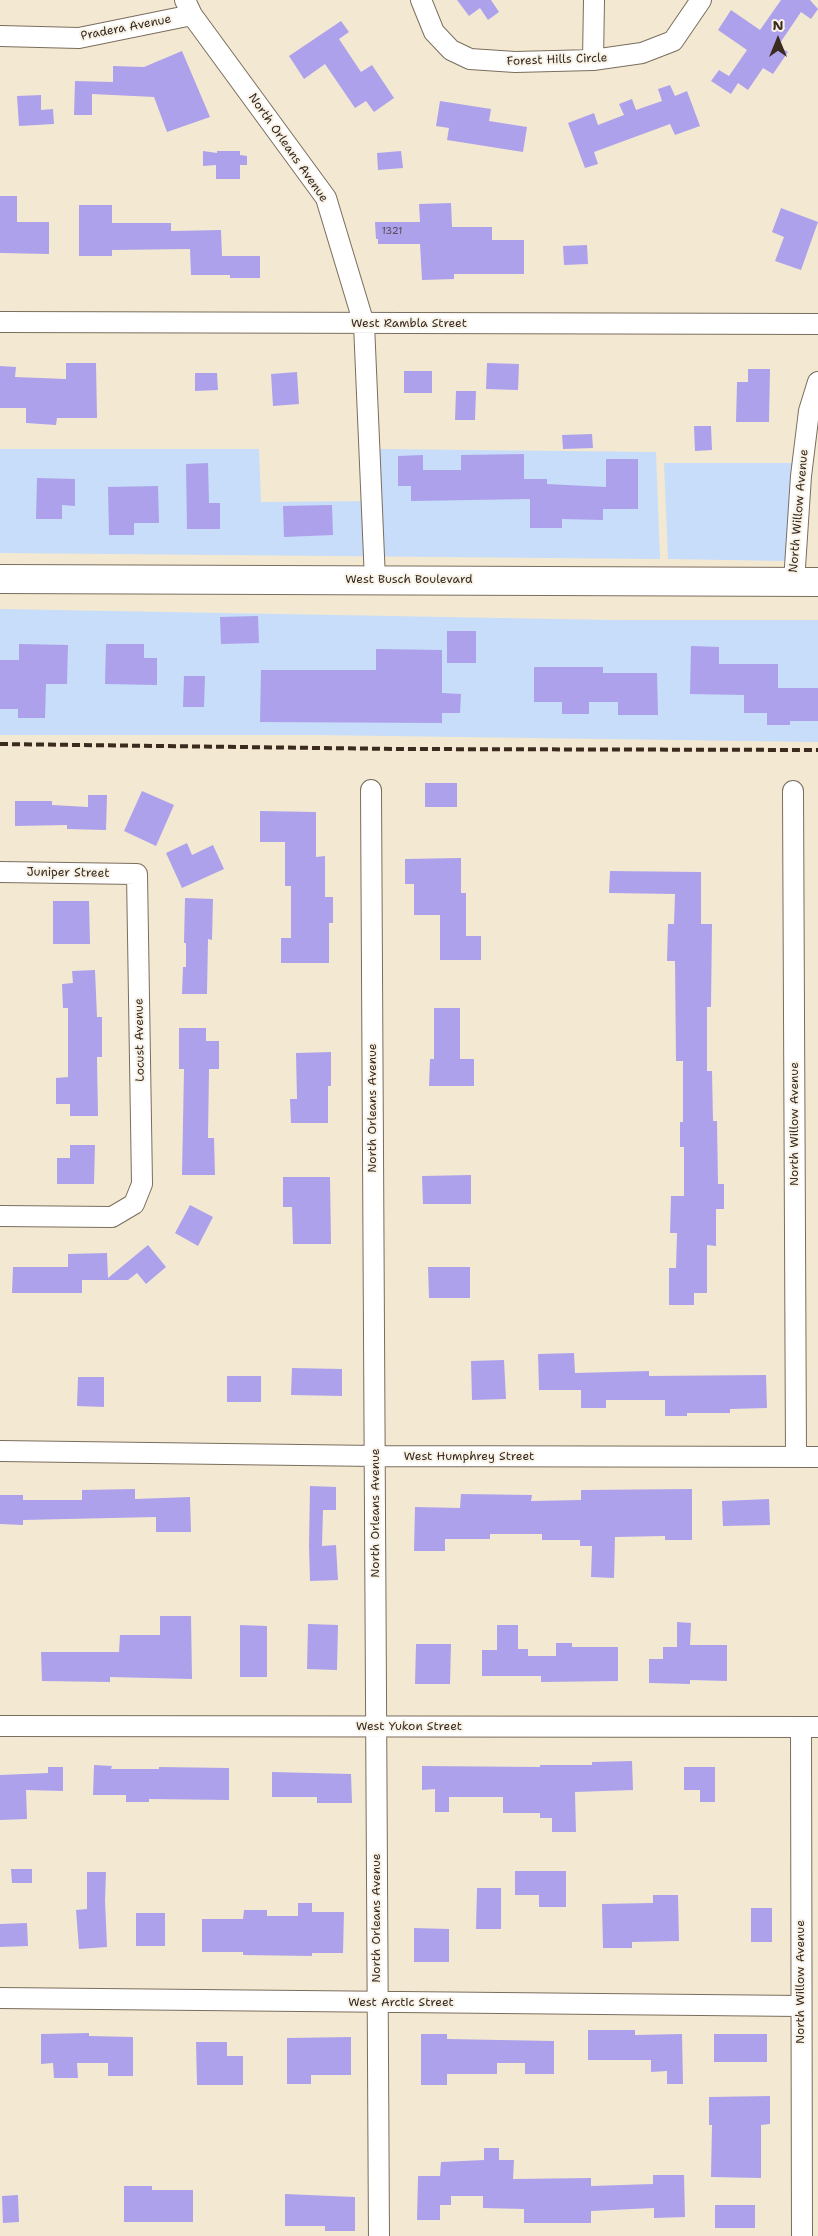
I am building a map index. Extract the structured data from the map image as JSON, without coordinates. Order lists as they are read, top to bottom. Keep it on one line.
{"streets":{"main road":["West Busch Boulevard"],"street":["Pradera Avenue","Forest Hills Circle","North Orleans Avenue","West Rambla Street","North Willow Avenue","Juniper Street","Locust Avenue","West Humphrey Street","West Yukon Street","West Arctic Street"]},"crossings":[["Pradera Avenue","North Orleans Avenue"],["North Orleans Avenue","West Rambla Street"],["North Orleans Avenue","West Busch Boulevard"],["North Orleans Avenue","West Humphrey Street"],["North Orleans Avenue","West Yukon Street"],["North Orleans Avenue","West Arctic Street"],["North Willow Avenue","West Busch Boulevard"],["North Willow Avenue","West Humphrey Street"],["North Willow Avenue","West Yukon Street"],["North Willow Avenue","West Arctic Street"],["Juniper Street","Locust Avenue"]],"house_numbers":["1321"],"north":"top"}
